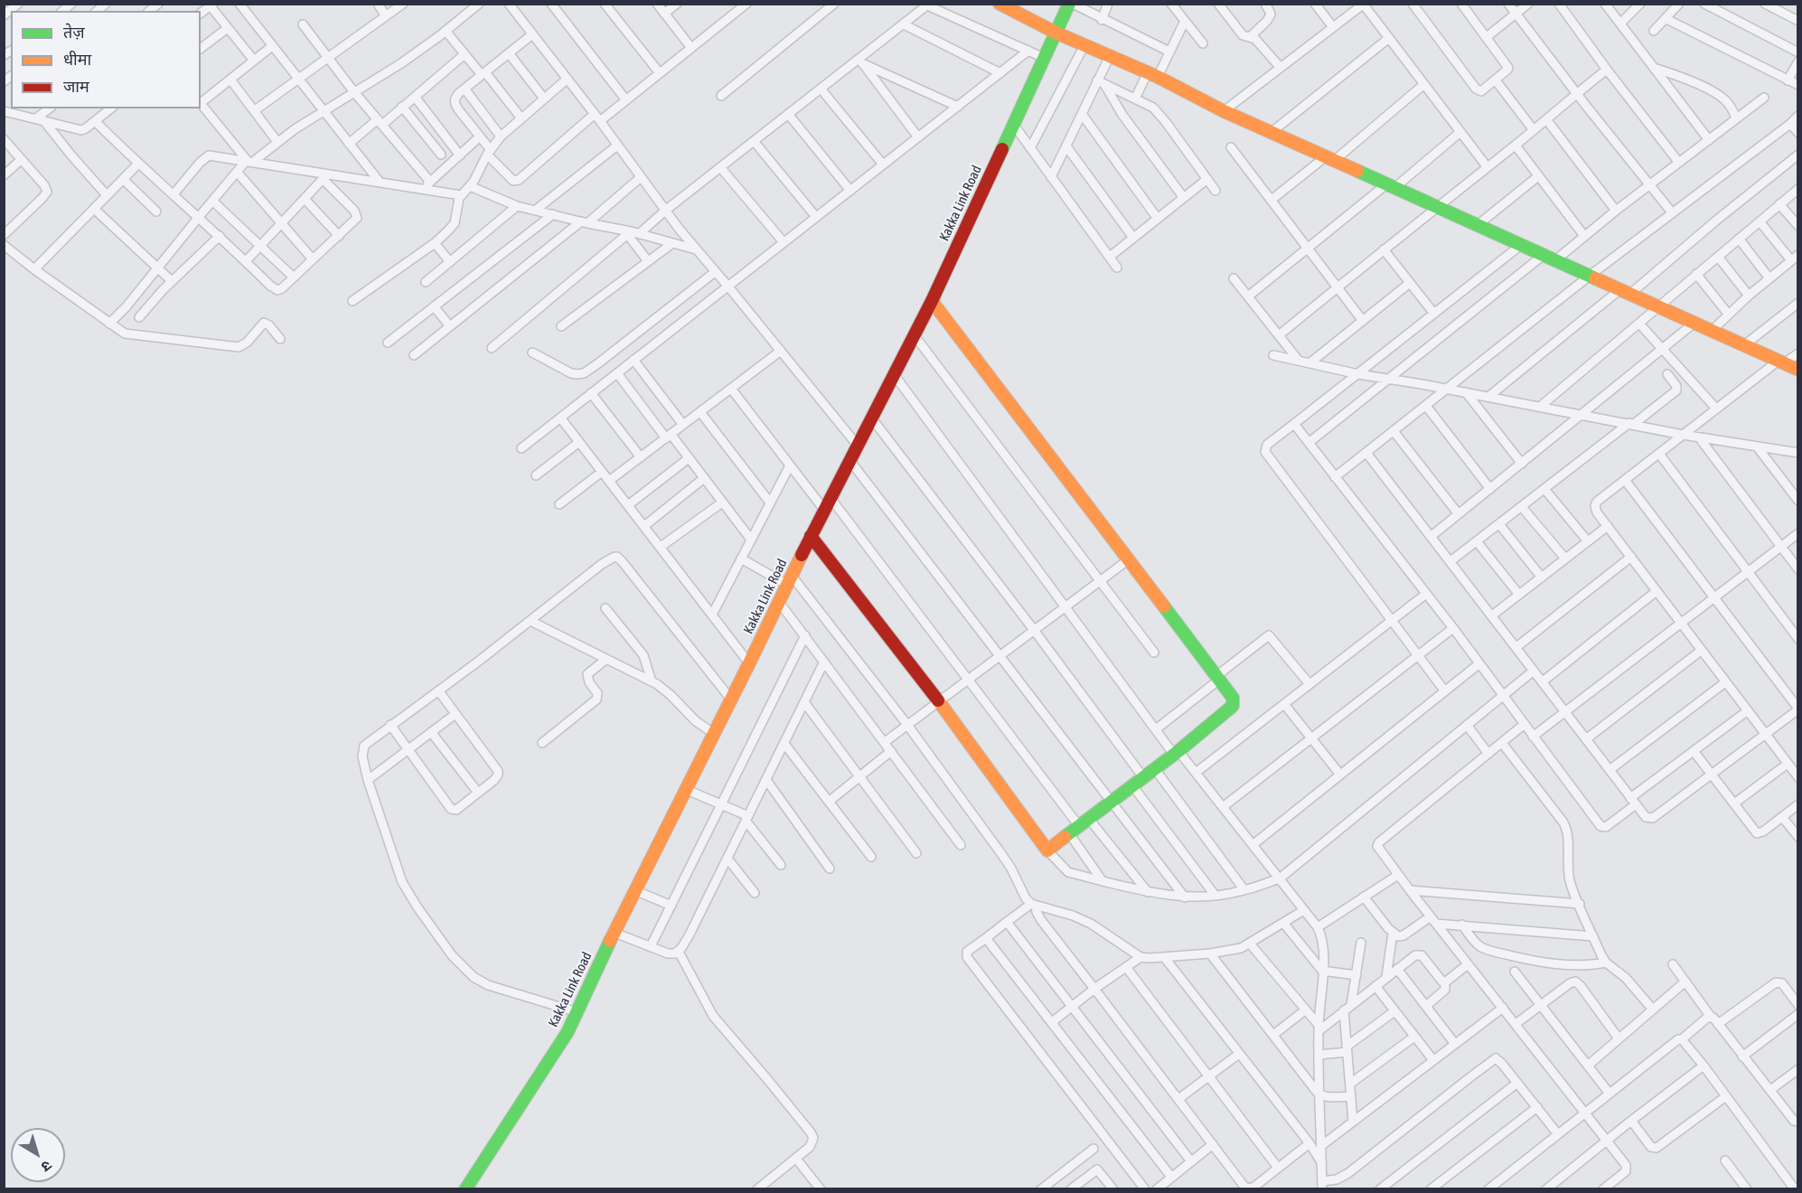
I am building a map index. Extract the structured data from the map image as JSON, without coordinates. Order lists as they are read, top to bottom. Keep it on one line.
{"streets":{"street":["Kakka Link Road"]},"legend":["तेज़","धीमा","जाम"],"north":"bottom right"}
